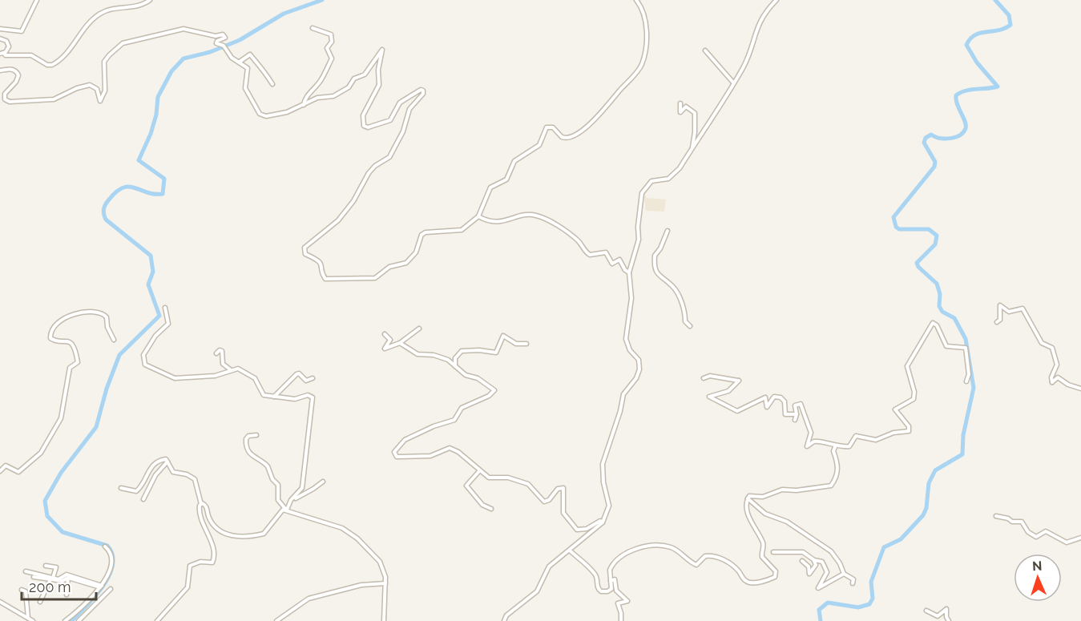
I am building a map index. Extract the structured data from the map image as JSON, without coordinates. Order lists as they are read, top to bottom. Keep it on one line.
{"scale_bar":"200 m","north":"top"}
